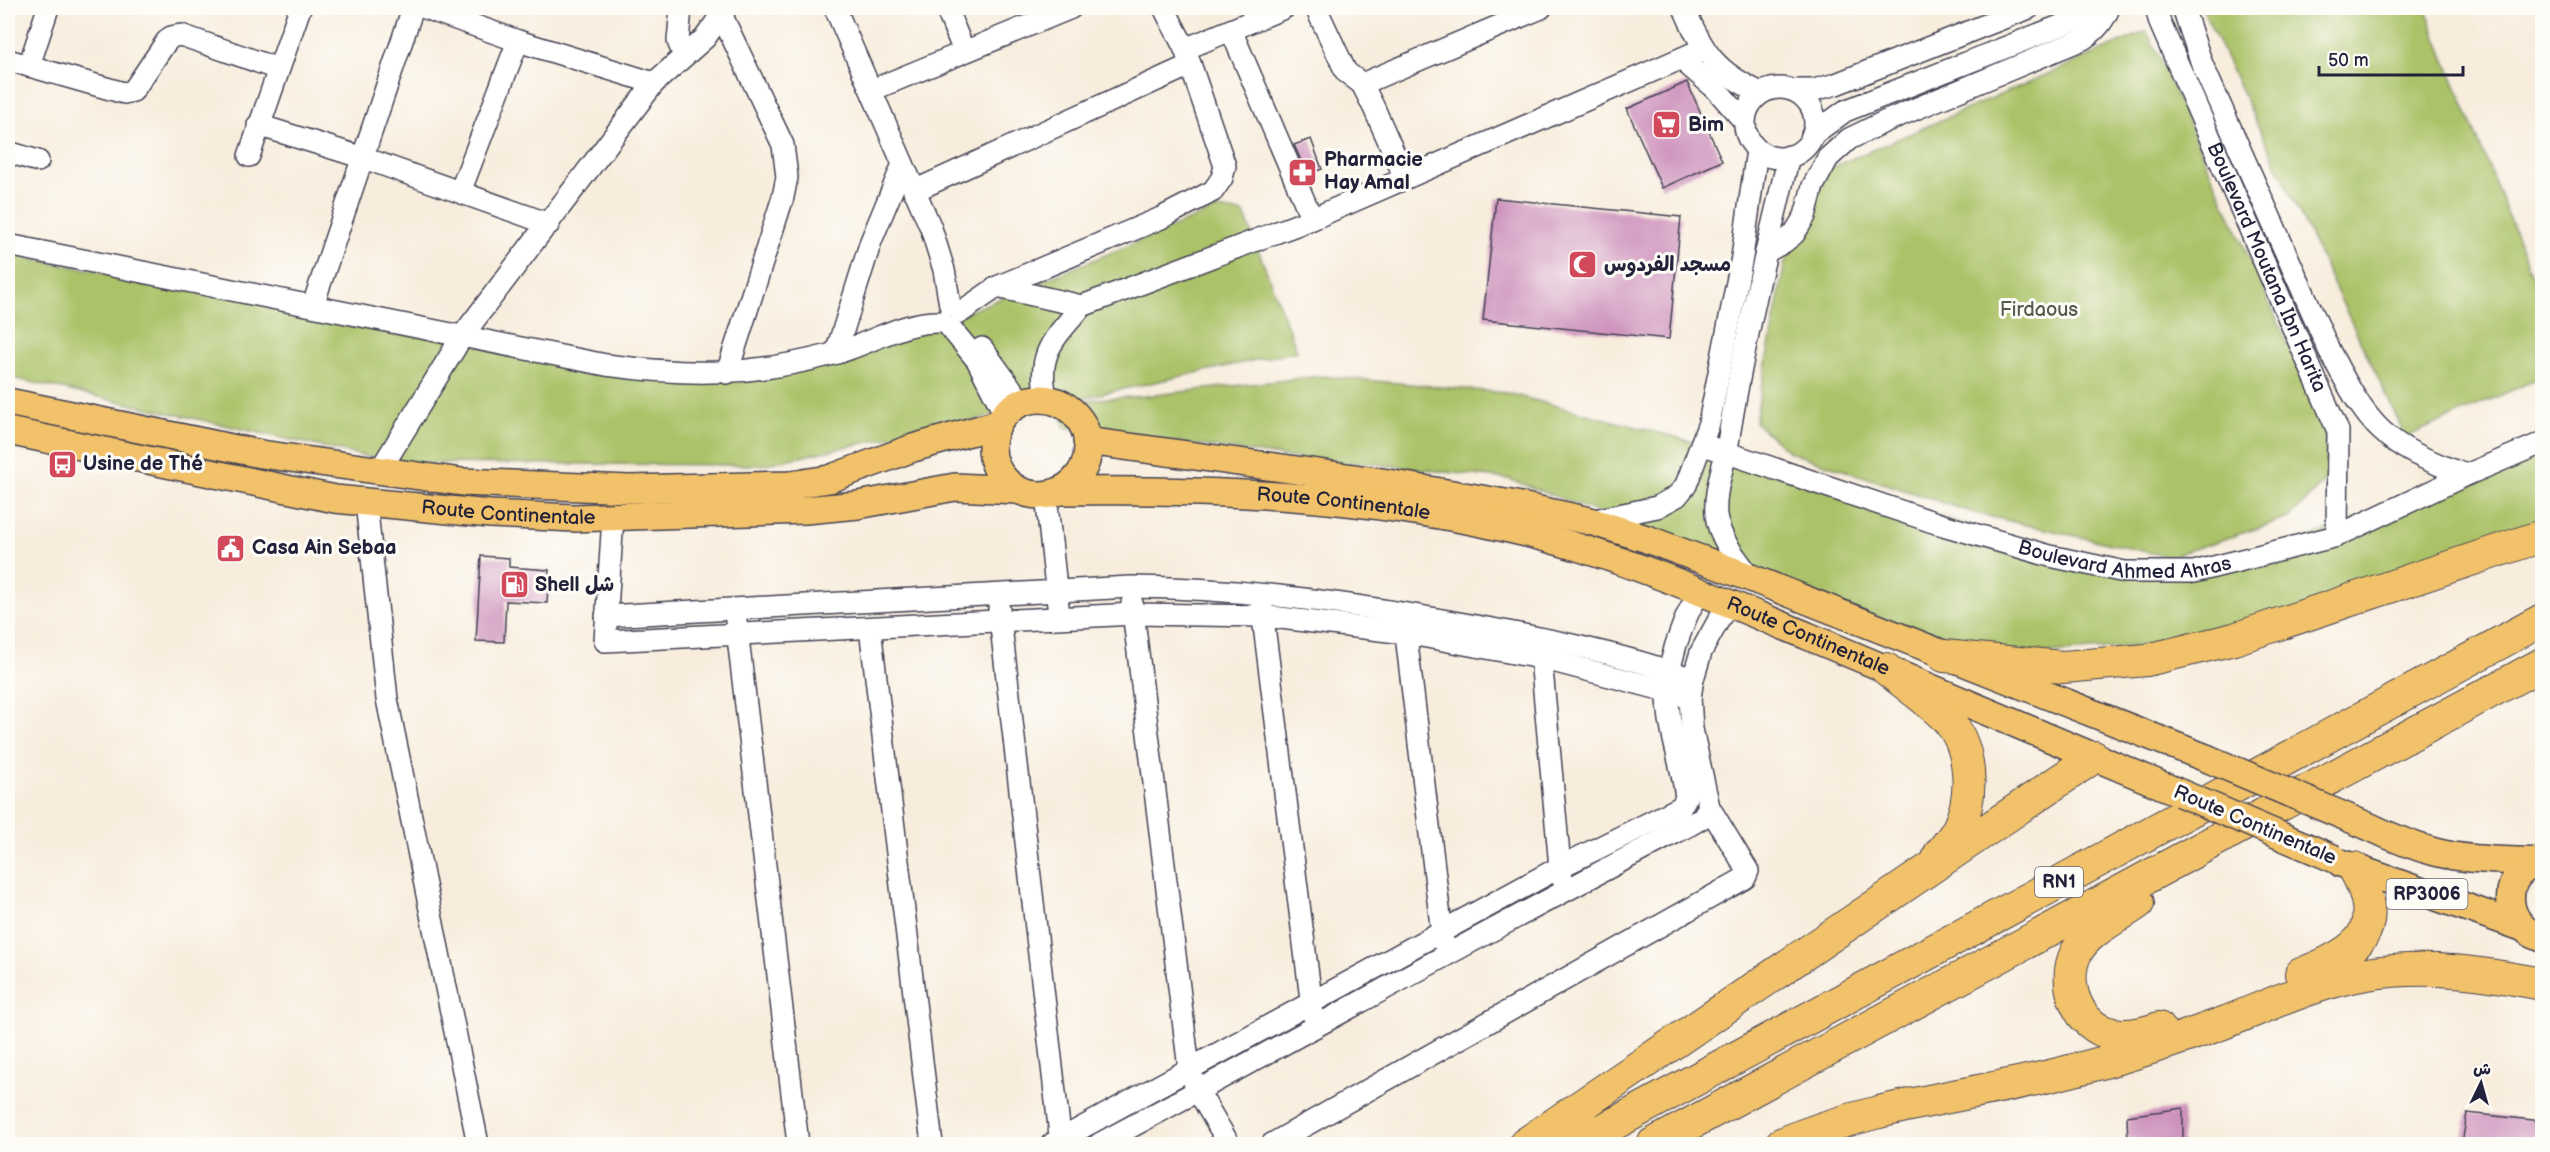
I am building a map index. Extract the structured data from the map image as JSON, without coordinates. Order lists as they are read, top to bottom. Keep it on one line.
{"streets":{"highway":["RN1"],"main road":["Route Continentale","RP3006"],"street":["Boulevard Moutana Ibn Harita","Boulevard Ahmed Ahras"]},"crossings":[["Boulevard Moutana Ibn Harita","Boulevard Ahmed Ahras"],["Route Continentale","RP3006"]],"parks":["Firdaous"],"places":{"supermarket":["Bim"],"pharmacy":["Pharmacie Hay Amal"],"mosque":["مسجد الفردوس"],"bus stop":["Usine de Thé"],"public building":["Casa Ain Sebaa"],"fuel station":["Shell شل"]},"scale_bar":"50 m","north":"top"}
